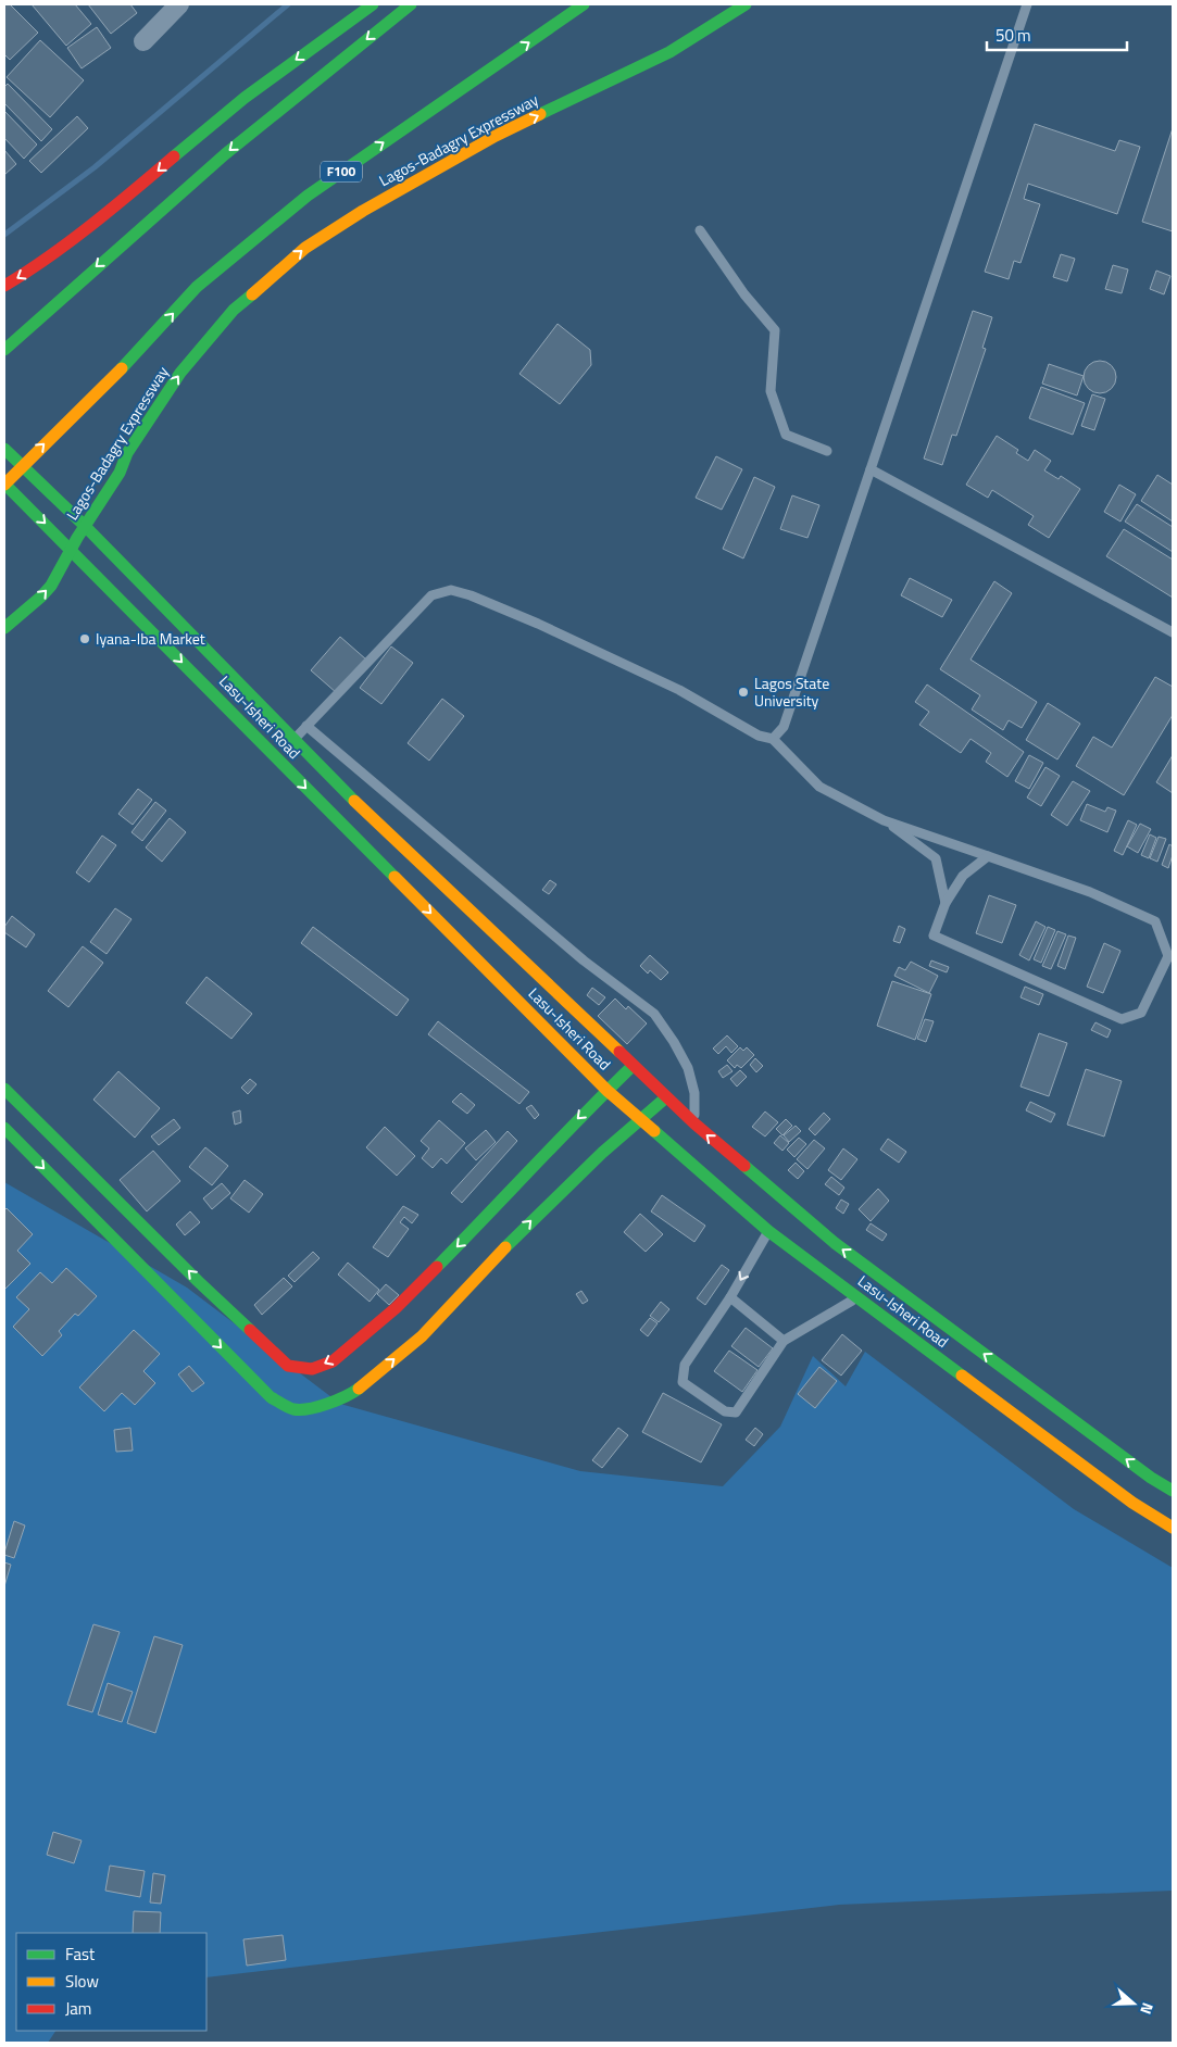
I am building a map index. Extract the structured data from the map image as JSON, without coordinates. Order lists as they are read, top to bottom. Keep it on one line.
{"streets":{"main road":["Lagos-Badagry Expressway","F100","Lasu-Isheri Road"]},"crossings":[["Lagos-Badagry Expressway","Lasu-Isheri Road"]],"places":["Iyana-Iba Market","Lagos State University"],"legend":["Fast","Slow","Jam"],"scale_bar":"50 m","north":"right"}
